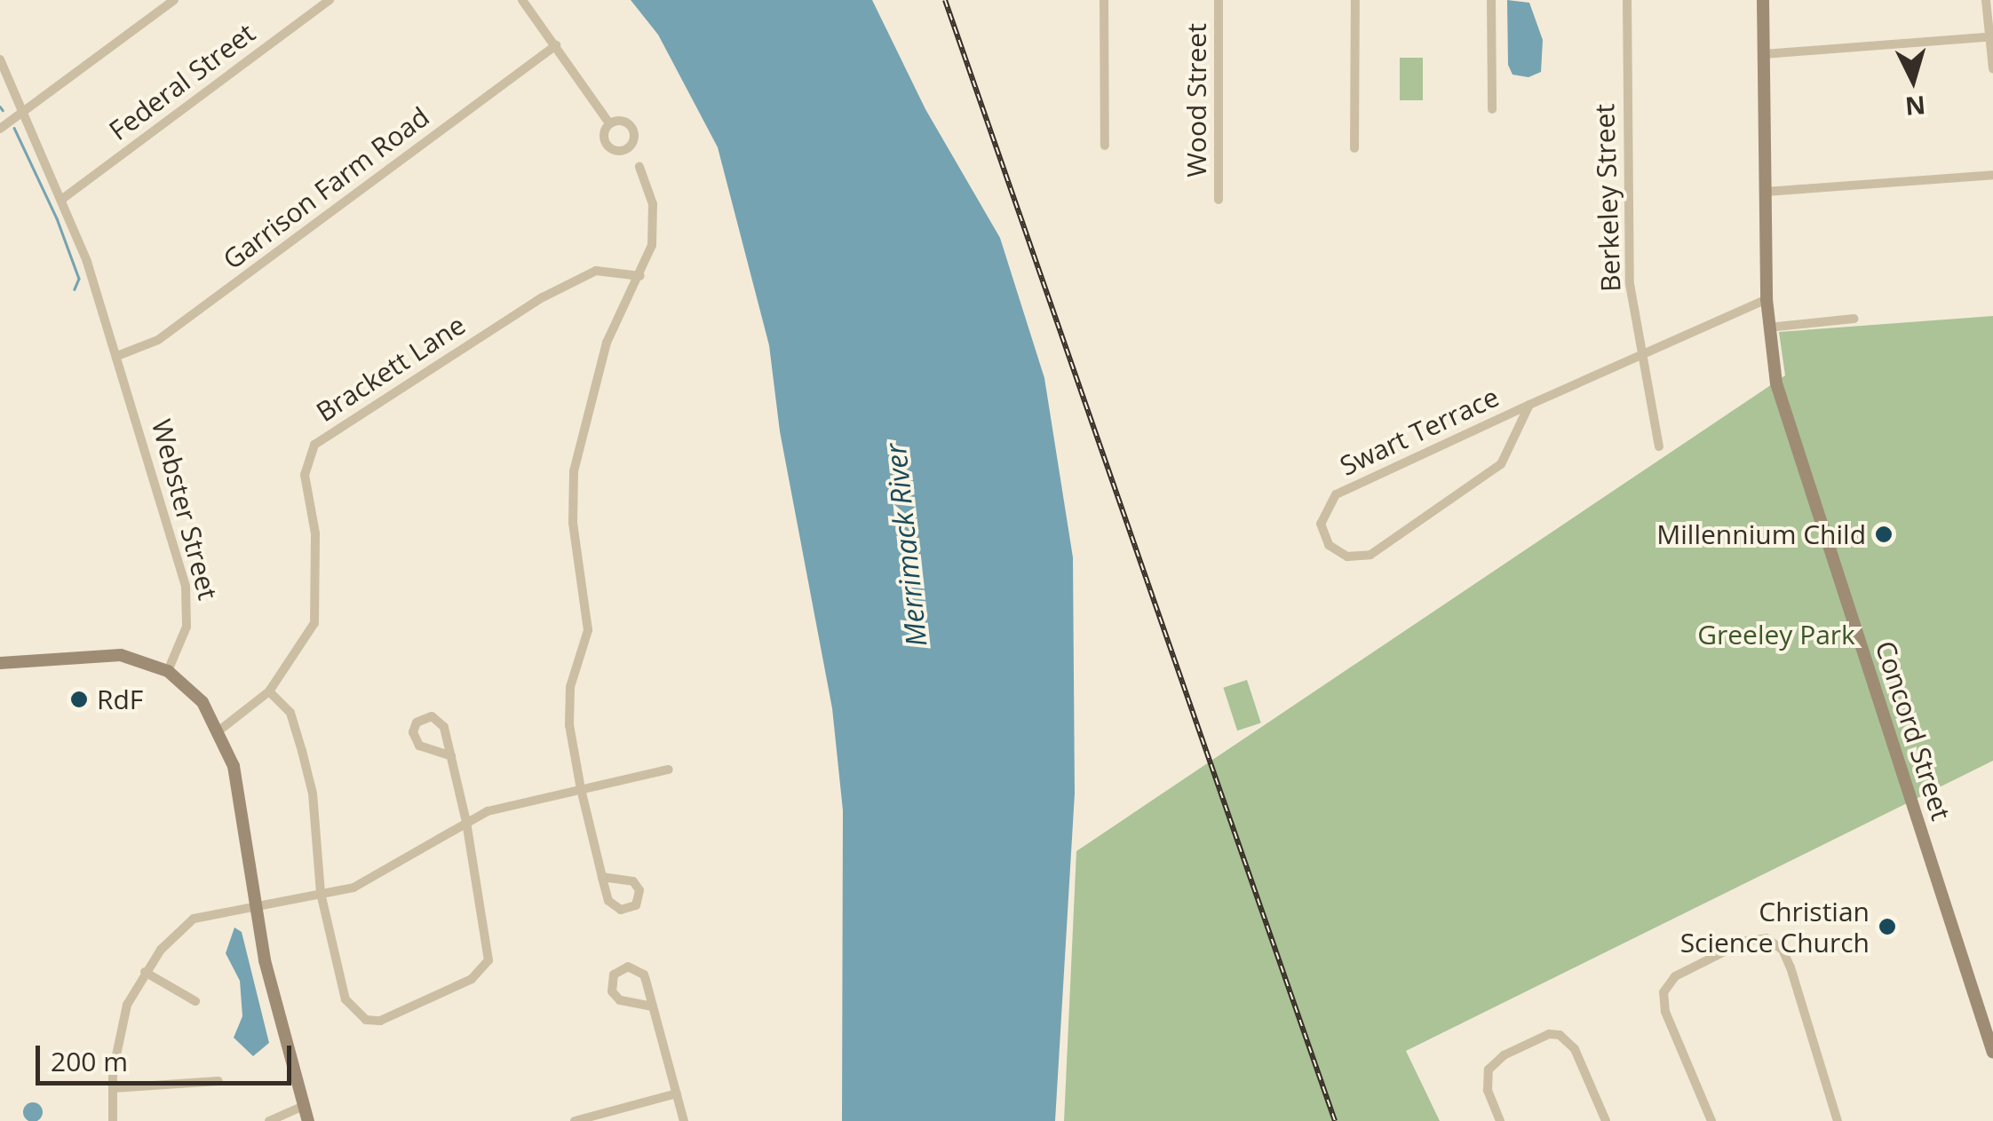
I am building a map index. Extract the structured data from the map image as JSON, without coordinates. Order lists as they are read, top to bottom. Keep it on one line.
{"streets":{"main road":["Concord Street"],"street":["Federal Street","Wood Street","Garrison Farm Road","Berkeley Street","Brackett Lane","Swart Terrace","Webster Street"]},"crossings":[["Federal Street","Webster Street"],["Garrison Farm Road","Webster Street"],["Berkeley Street","Swart Terrace"],["Swart Terrace","Concord Street"]],"water":["Merrimack River"],"parks":["Greeley Park"],"places":["Millennium Child","RdF","Christian Science Church"],"scale_bar":"200 m","north":"bottom"}
